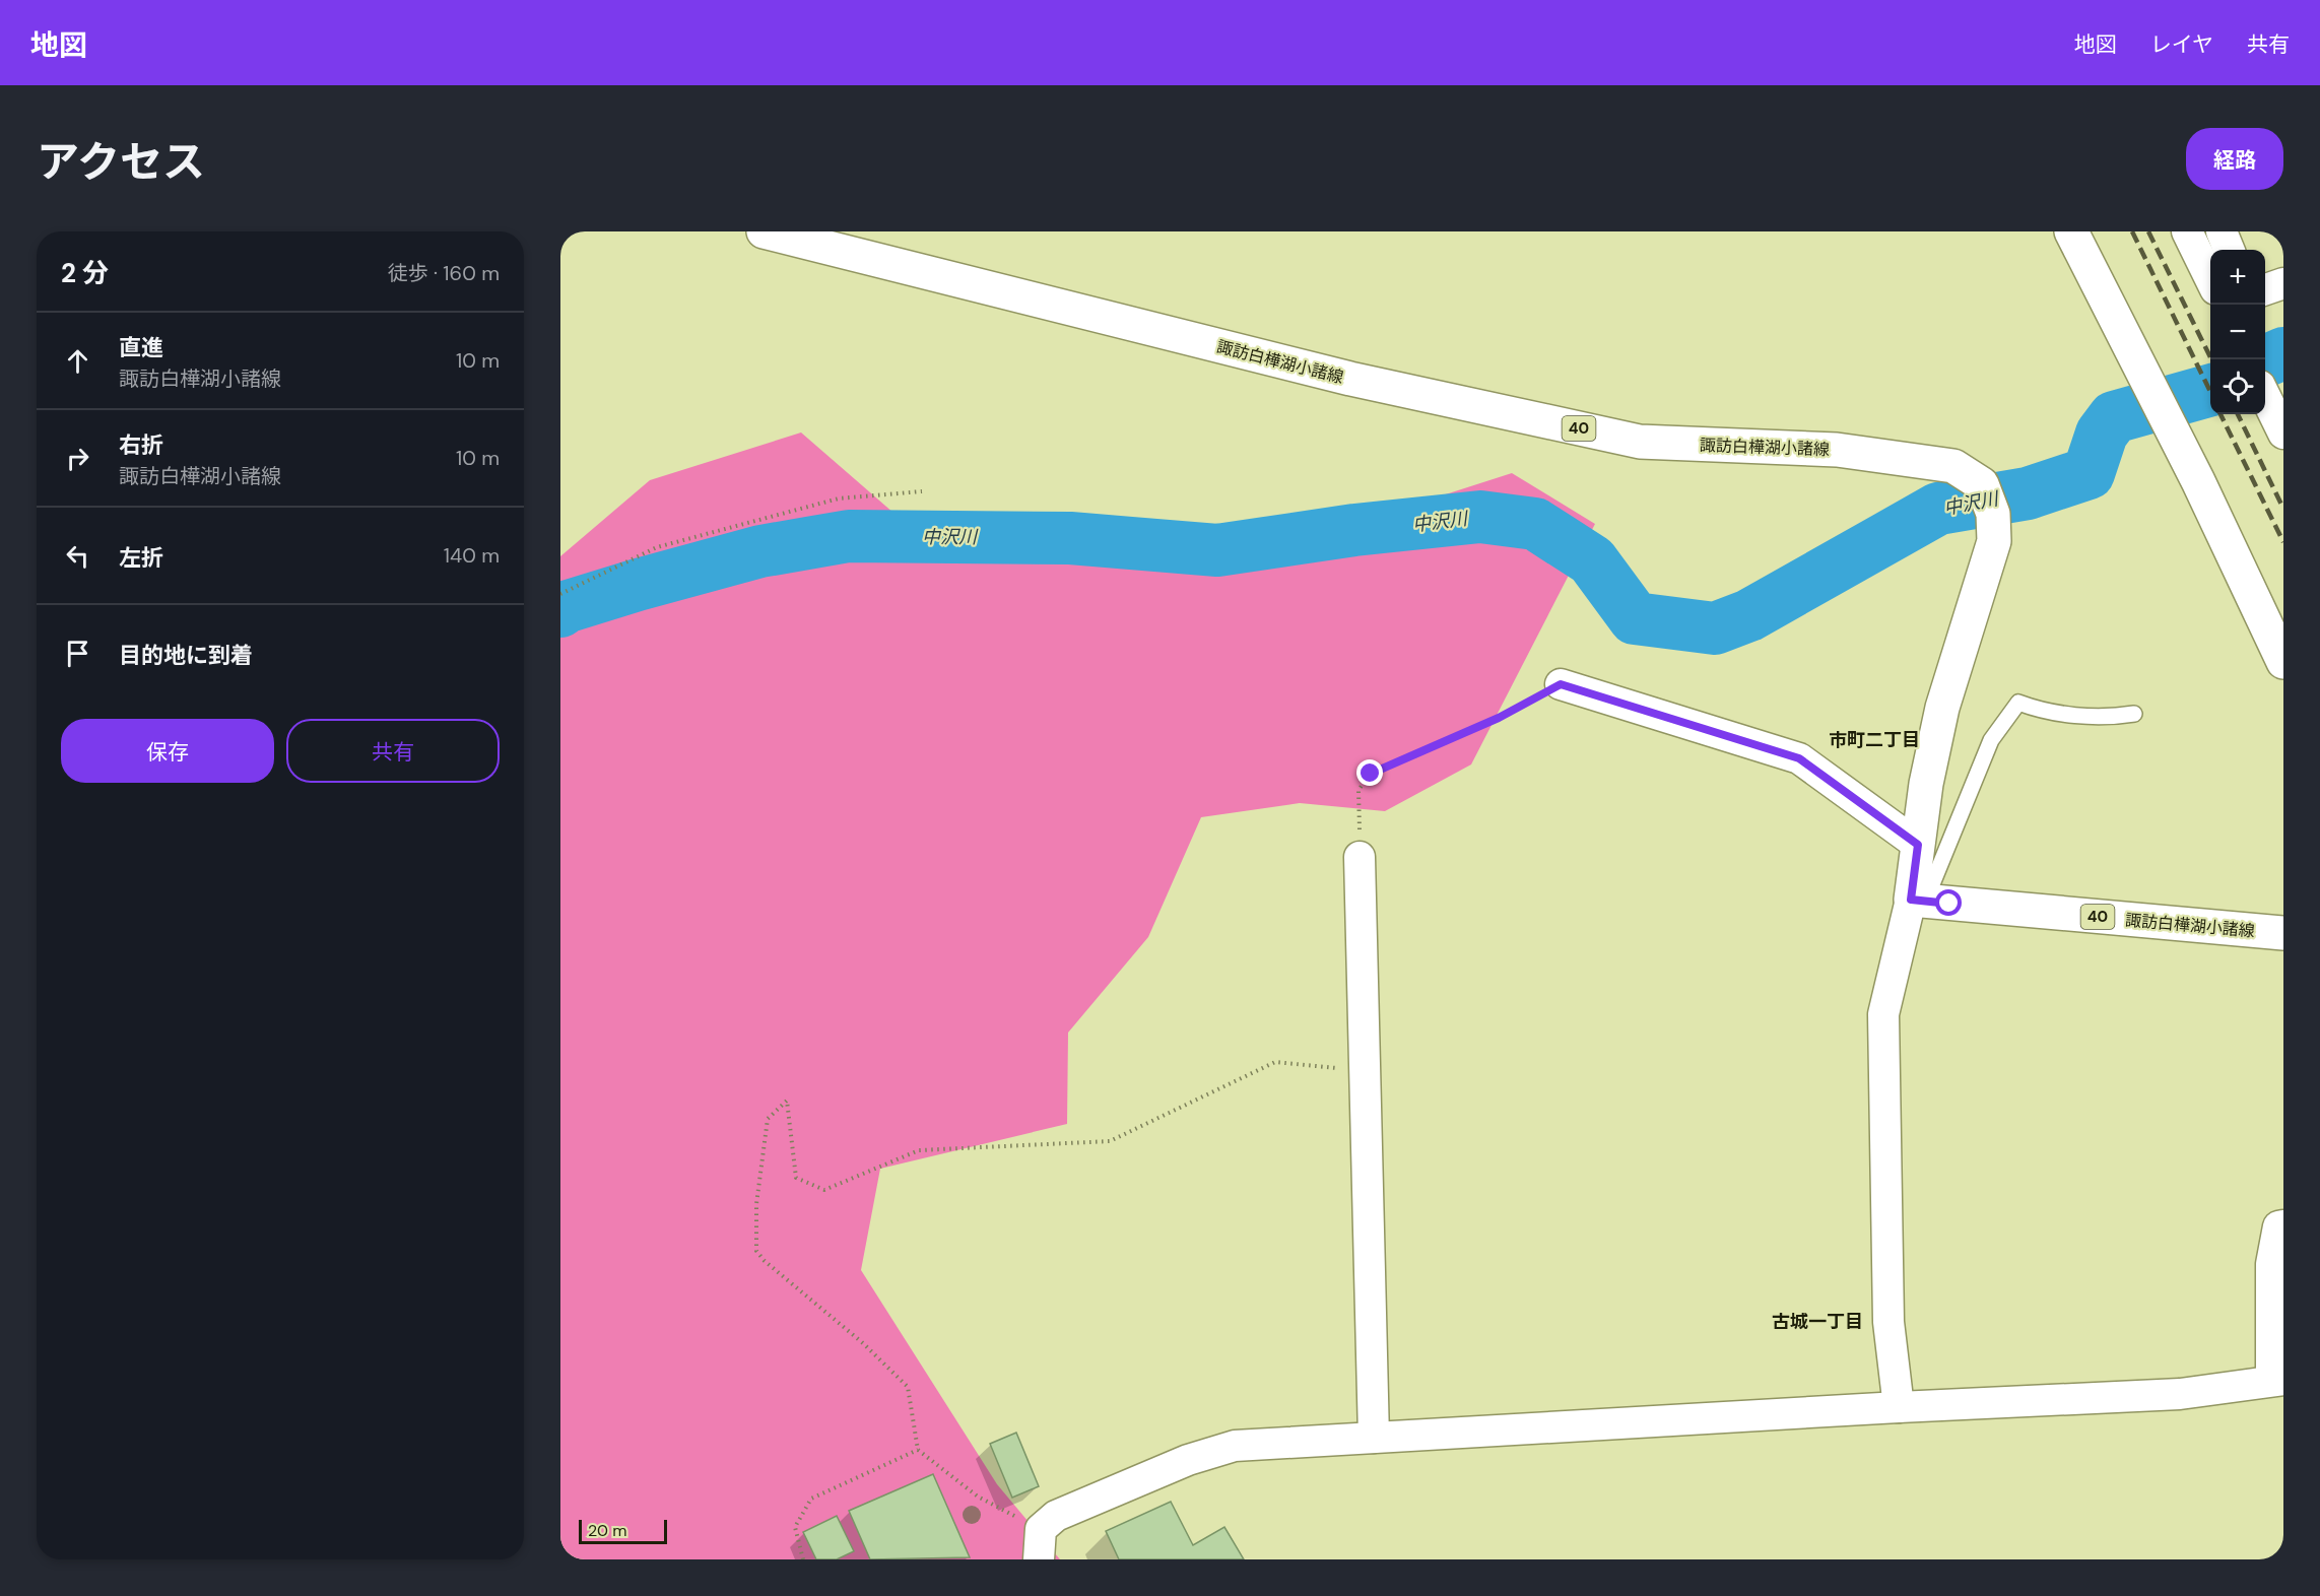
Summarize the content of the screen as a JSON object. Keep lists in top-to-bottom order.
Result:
{
  "streets": {
    "main road": ["諏訪白樺湖小諸線", "40"]
  },
  "districts": ["市町二丁目", "古城一丁目"],
  "water": ["中沢川"],
  "scale_bar": "20 m",
  "page": {
    "header": "地図",
    "nav": ["地図", "レイヤ", "共有"],
    "title": "アクセス",
    "buttons": [
      "経路",
      ["保存", "共有"]
    ],
    "heading": ["2 分", "徒歩 · 160 m"],
    "map_buttons": ["+", "−"],
    "list": [
      ["直進", "諏訪白樺湖小諸線", "10 m"],
      ["右折", "諏訪白樺湖小諸線", "10 m"],
      ["左折", "140 m"],
      "目的地に到着"
    ],
    "scale": "20 m"
  }
}
